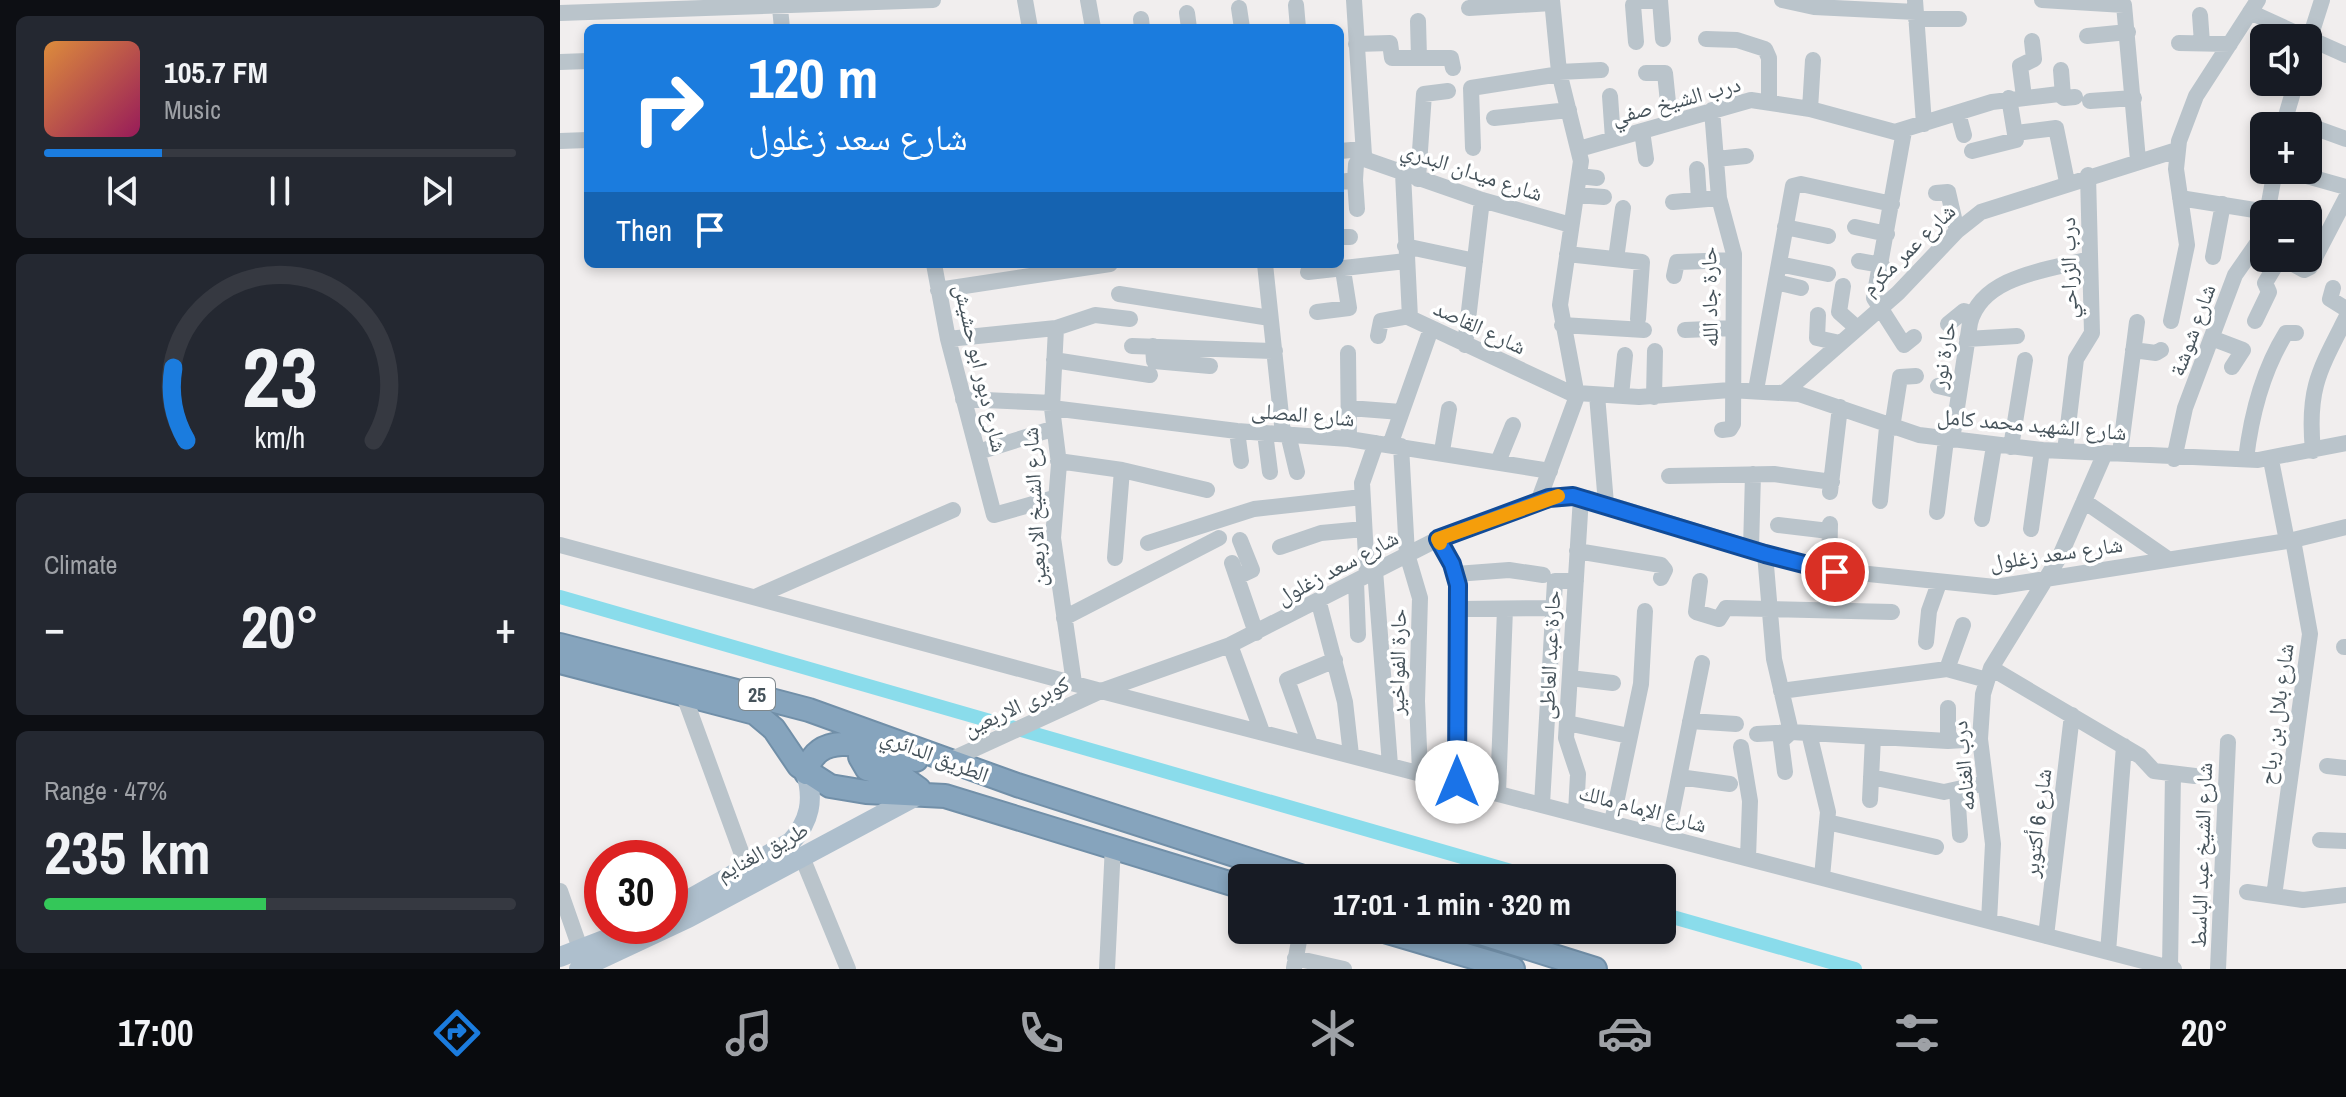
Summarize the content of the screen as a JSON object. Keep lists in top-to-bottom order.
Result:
{
  "streets": {
    "highway": ["25", "الطريق الدائري"],
    "main road": ["طريق الغنايم"],
    "street": [
      "درب الشيخ صفي",
      "شارع ميدان البدري",
      "شارع عمر مكرم",
      "درب الزراحي",
      "حارة جاد الله",
      "شارع القاصد",
      "شارع شوشة",
      "حارة نور",
      "شارع دبور ابو حشيش",
      "شارع المصلى",
      "شارع الشهيد محمد كامل",
      "شارع الشيخ الاربعين",
      "شارع سعد زغلول",
      "حارة عبد العاطى",
      "حارة الفواخير",
      "كوبرى الاربعين",
      "شارع بلال بن رباح",
      "درب الغنامه",
      "شارع الإمام مالك",
      "شارع 6 أكتوبر",
      "شارع الشيخ عبد الباسط"
    ]
  },
  "crossings": [
    ["درب الشيخ صفي", "حارة جاد الله"],
    ["شارع ميدان البدري", "شارع القاصد"],
    ["شارع عمر مكرم", "درب الزراحي"],
    ["شارع عمر مكرم", "شارع الشهيد محمد كامل"],
    ["درب الزراحي", "حارة نور"],
    ["درب الزراحي", "شارع الشهيد محمد كامل"],
    ["حارة جاد الله", "شارع الشهيد محمد كامل"],
    ["شارع القاصد", "شارع الشهيد محمد كامل"],
    ["شارع شوشة", "شارع الشهيد محمد كامل"],
    ["حارة نور", "شارع الشهيد محمد كامل"],
    ["شارع دبور ابو حشيش", "شارع المصلى"],
    ["شارع دبور ابو حشيش", "شارع الشيخ الاربعين"],
    ["شارع المصلى", "شارع الشيخ الاربعين"],
    ["شارع المصلى", "حارة الفواخير"],
    ["شارع الشهيد محمد كامل", "شارع بلال بن رباح"],
    ["شارع الشهيد محمد كامل", "درب الغنامه"],
    ["شارع الشيخ الاربعين", "شارع الإمام مالك"],
    ["شارع سعد زغلول", "حارة عبد العاطى"],
    ["شارع سعد زغلول", "حارة الفواخير"],
    ["شارع سعد زغلول", "كوبرى الاربعين"],
    ["شارع سعد زغلول", "شارع بلال بن رباح"],
    ["شارع سعد زغلول", "درب الغنامه"],
    ["شارع سعد زغلول", "شارع الإمام مالك"],
    ["حارة عبد العاطى", "شارع الإمام مالك"],
    ["حارة الفواخير", "شارع الإمام مالك"],
    ["كوبرى الاربعين", "الطريق الدائري"],
    ["كوبرى الاربعين", "شارع الإمام مالك"],
    ["الطريق الدائري", "طريق الغنايم"],
    ["درب الغنامه", "شارع الإمام مالك"],
    ["شارع الإمام مالك", "شارع 6 أكتوبر"]
  ],
  "page": {
    "map_buttons": ["+", "−"],
    "turn": ["120 m", "شارع سعد زغلول"],
    "song": ["105.7 FM", "Music"],
    "then": "Then",
    "tile": [
      "Climate",
      ["Range · 47%", "235 km"]
    ],
    "heat": ["−", "20°", "+"],
    "limit": "30",
    "trip": "17:01 · 1 min · 320 m",
    "tabs": ["17:00", "20°"],
    "gauge": ["23", "km/h"]
  }
}
